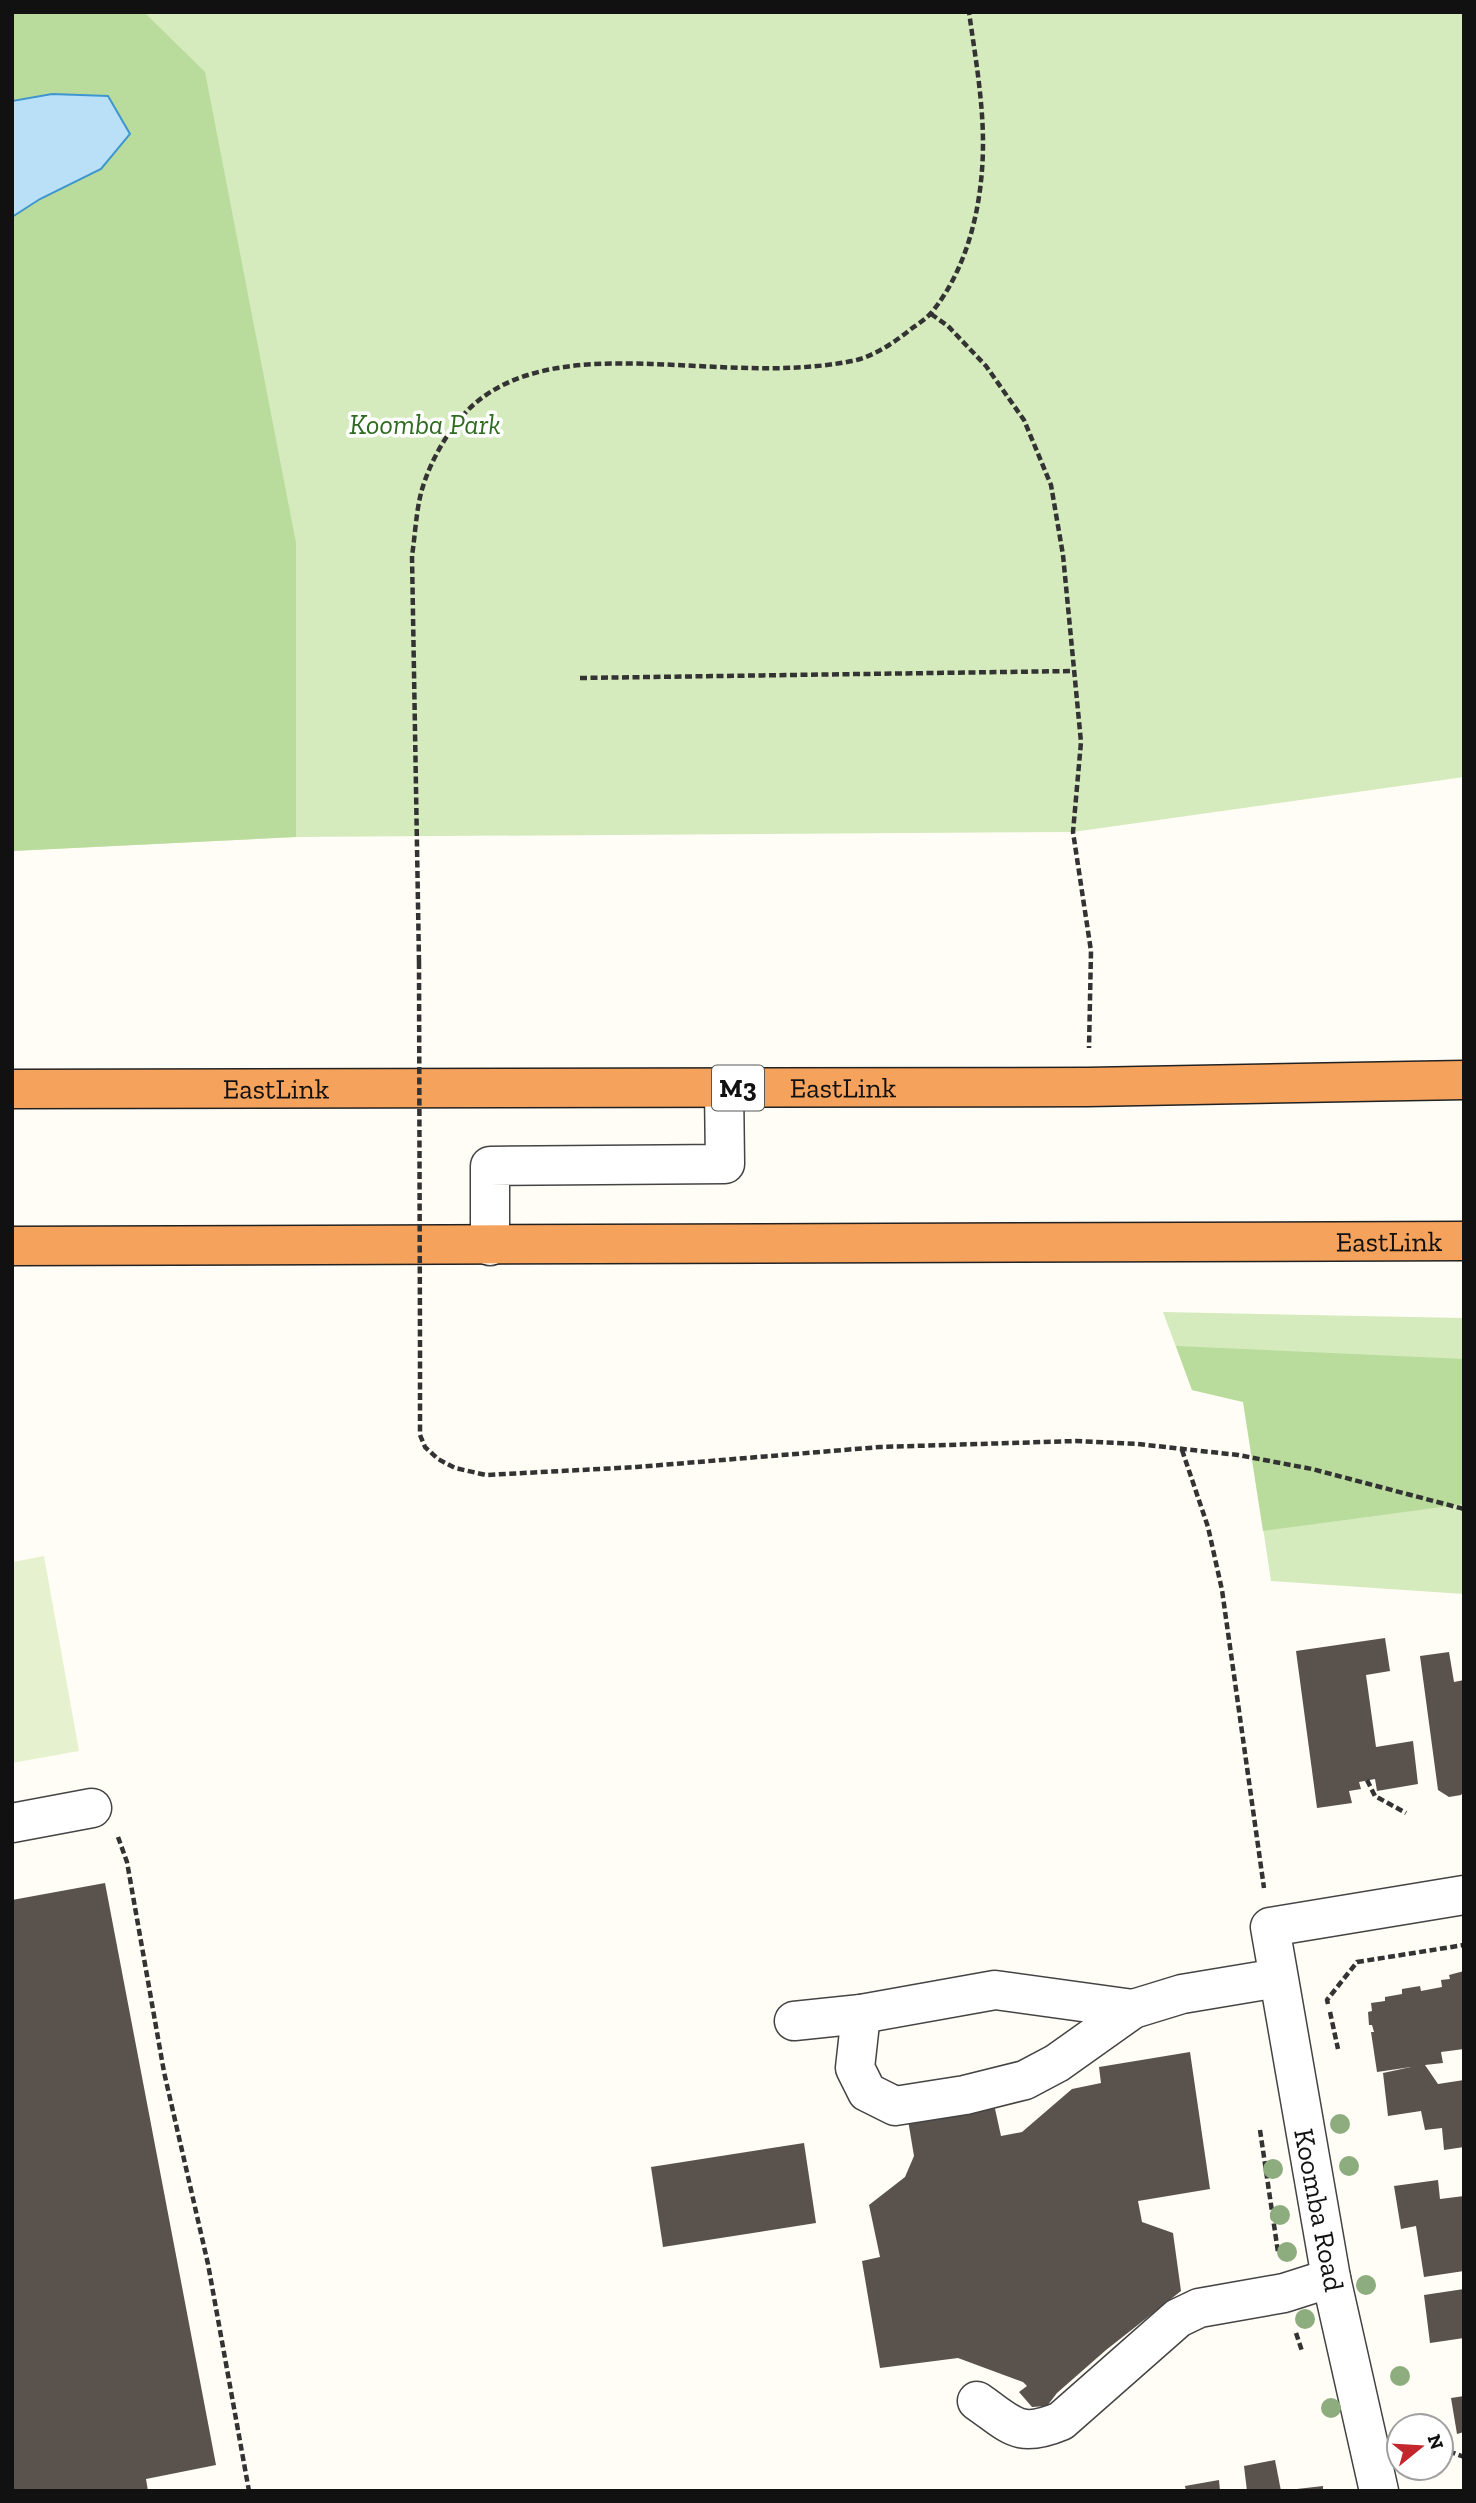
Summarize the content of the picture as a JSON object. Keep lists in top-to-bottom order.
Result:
{
  "streets": {
    "highway": ["M3", "EastLink"],
    "street": ["Koomba Road"]
  },
  "parks": ["Koomba Park"],
  "north": "right"
}
